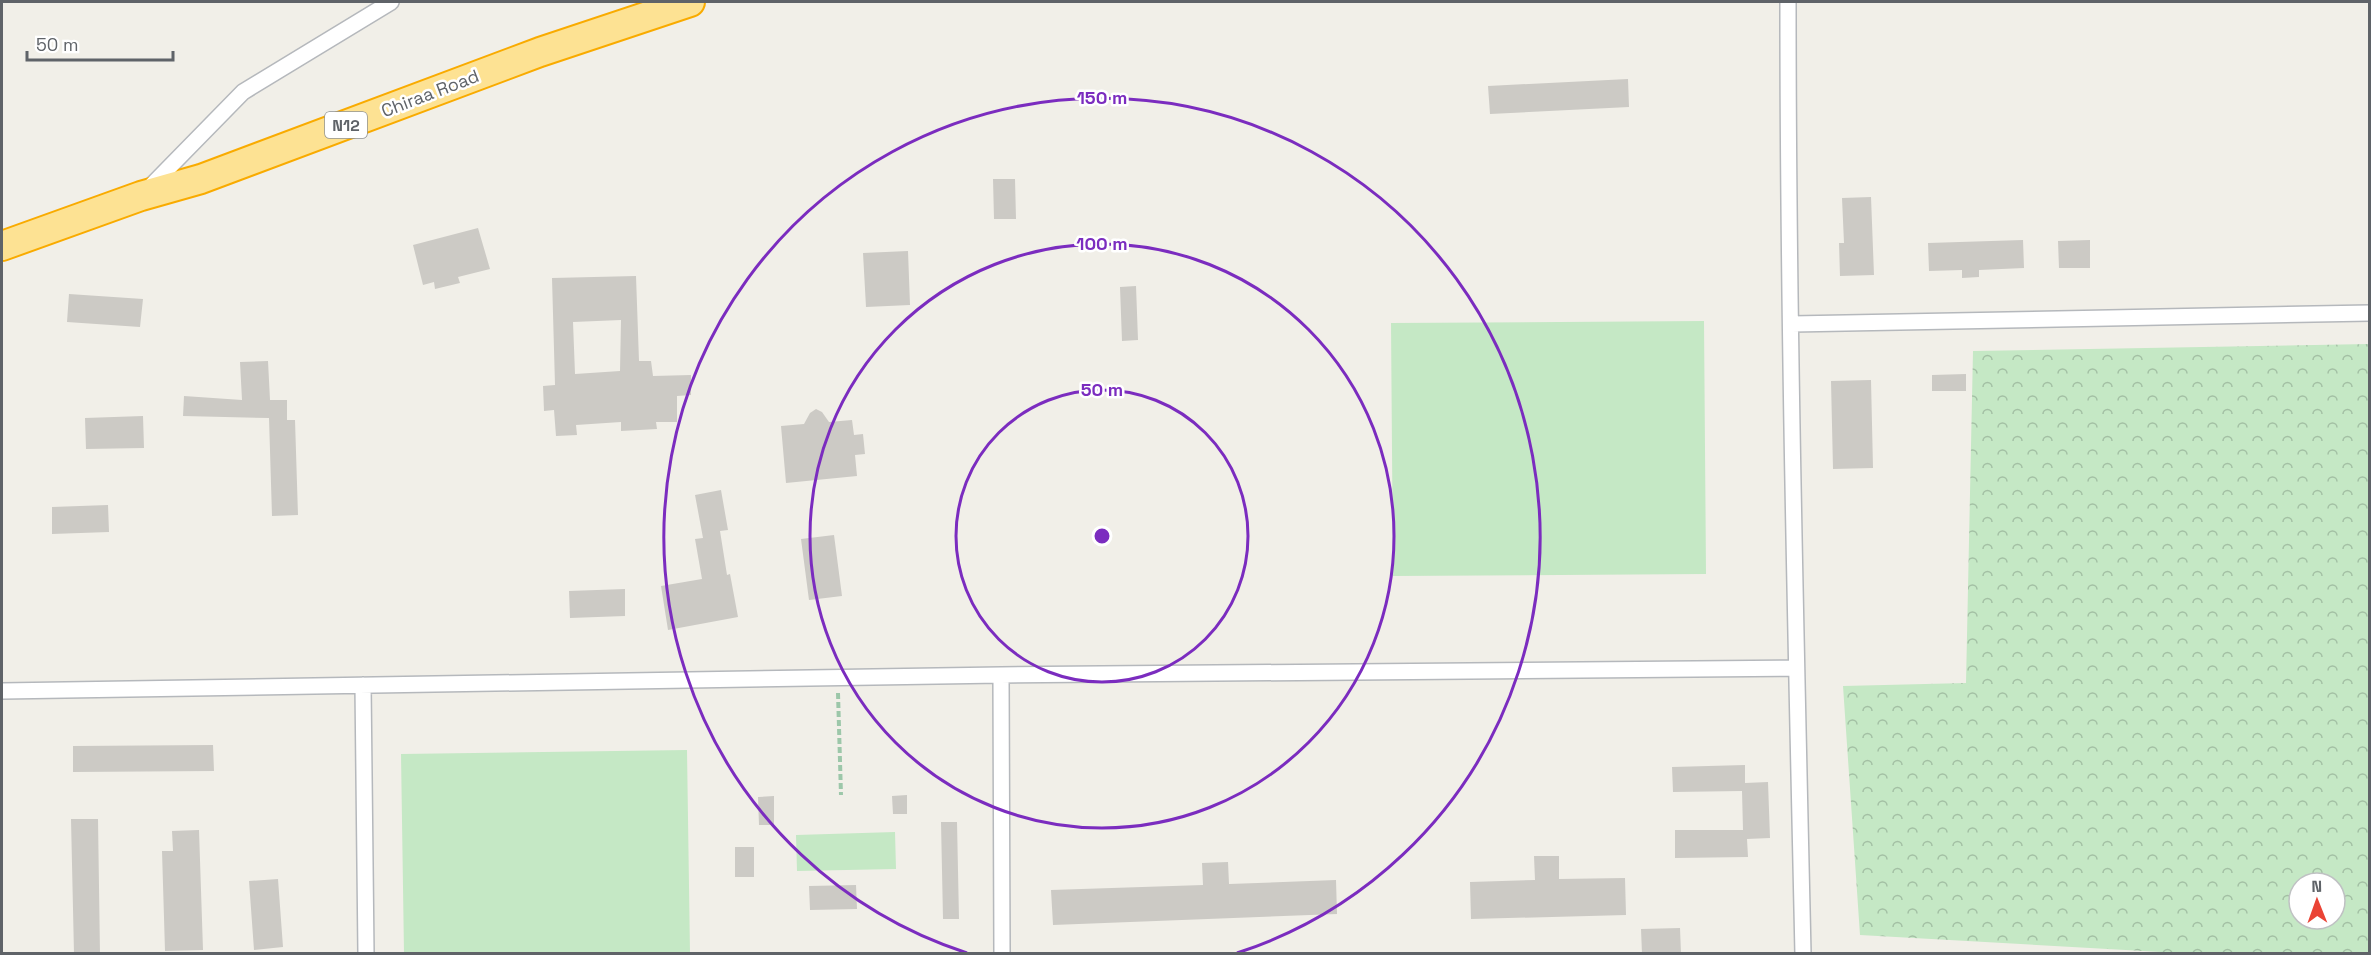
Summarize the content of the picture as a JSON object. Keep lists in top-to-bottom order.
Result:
{
  "streets": {
    "highway": ["Chiraa Road", "N12"]
  },
  "scale_bar": "50 m",
  "north": "top",
  "rings": ["150 m", "100 m", "50 m"]
}
